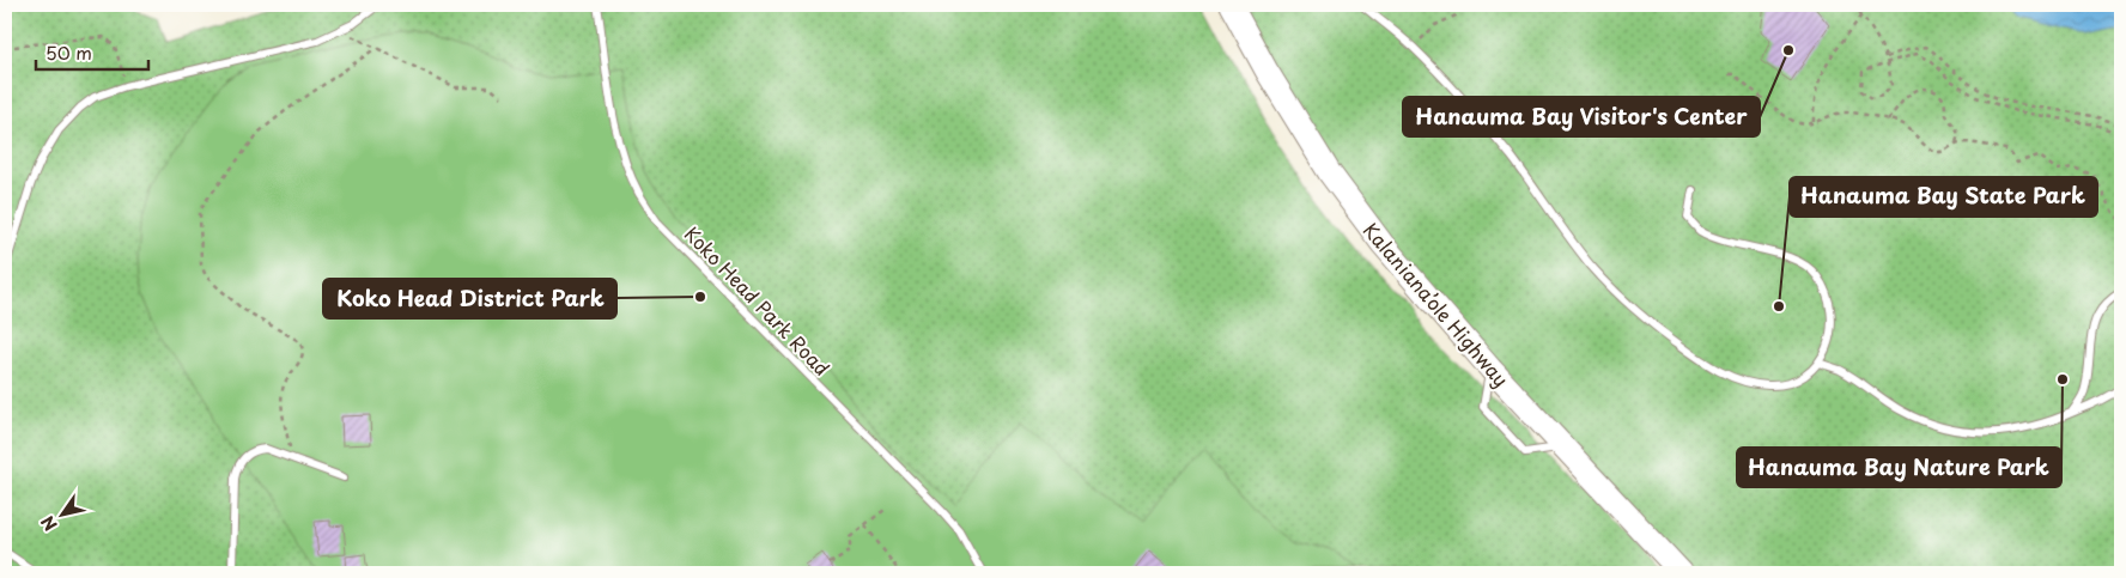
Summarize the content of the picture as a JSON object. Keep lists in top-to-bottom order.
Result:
{
  "streets": {
    "main road": ["Kalaniana’ole Highway"],
    "lane": ["Koko Head Park Road"]
  },
  "places": [
    "Hanauma Bay Visitor's Center",
    "Koko Head District Park",
    "Hanauma Bay State Park",
    "Hanauma Bay Nature Park"
  ],
  "scale_bar": "50 m",
  "north": "bottom left"
}
